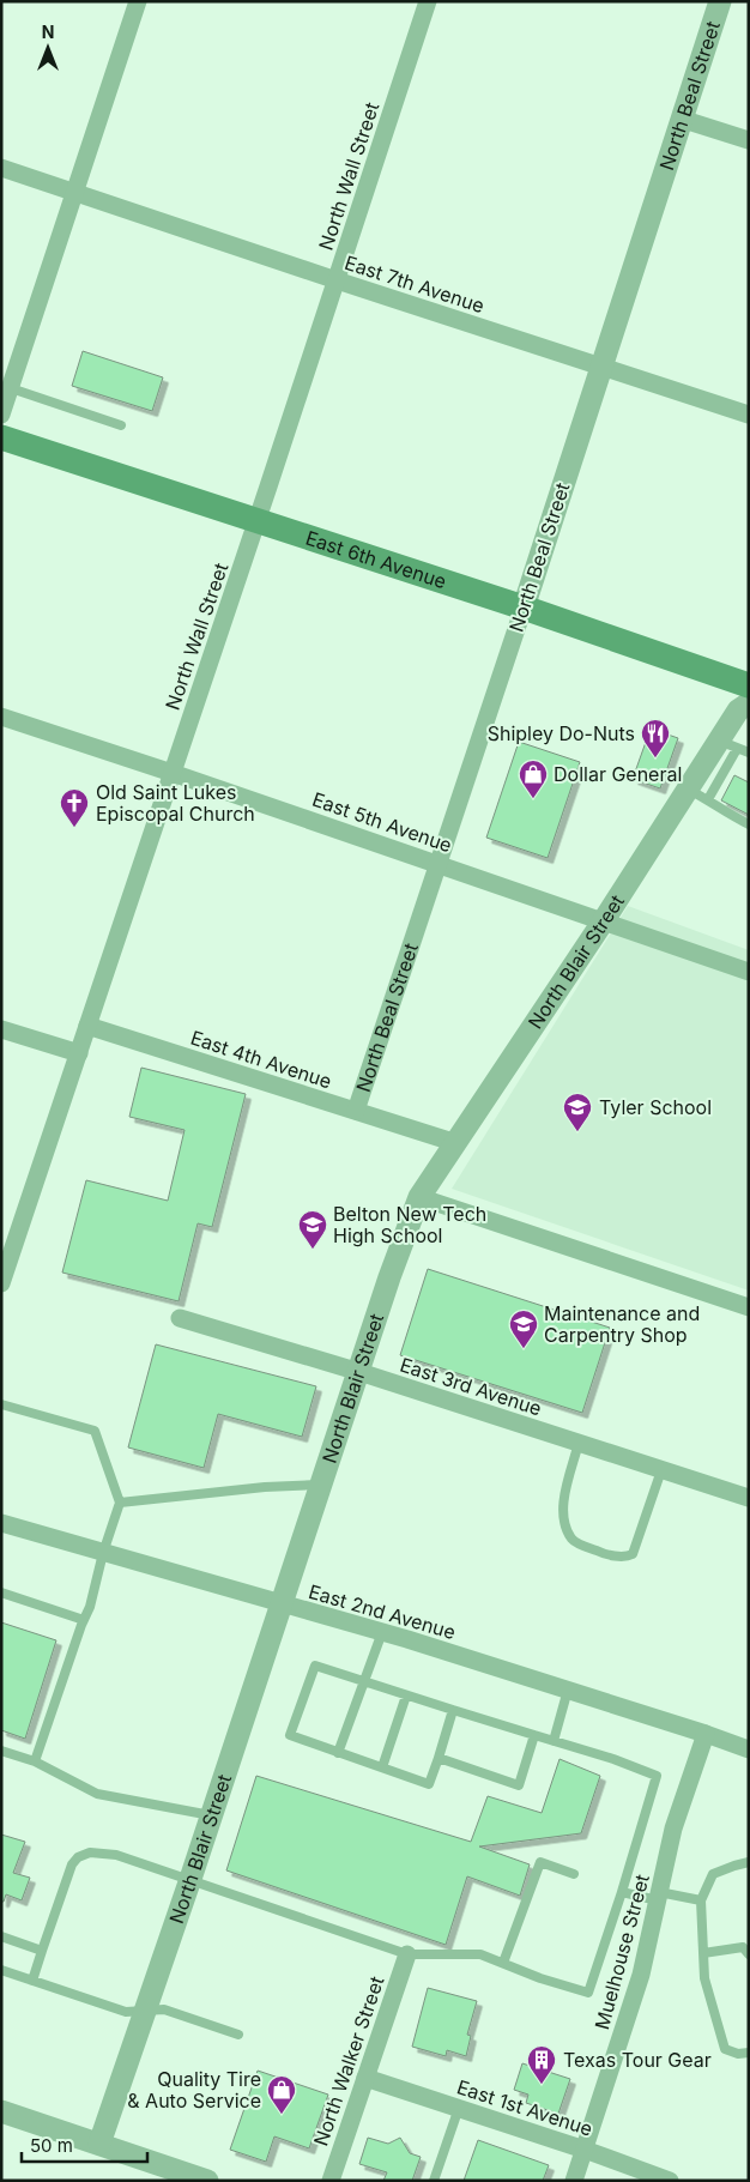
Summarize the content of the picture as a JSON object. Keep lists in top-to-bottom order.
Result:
{
  "streets": {
    "main road": ["East 6th Avenue"],
    "street": [
      "North Beal Street",
      "North Wall Street",
      "East 7th Avenue",
      "East 5th Avenue",
      "North Blair Street",
      "East 4th Avenue",
      "East 3rd Avenue",
      "East 2nd Avenue",
      "Muelhouse Street",
      "North Walker Street",
      "East 1st Avenue"
    ]
  },
  "crossings": [
    ["North Beal Street", "East 7th Avenue"],
    ["North Beal Street", "East 6th Avenue"],
    ["North Beal Street", "East 5th Avenue"],
    ["North Beal Street", "East 4th Avenue"],
    ["North Wall Street", "East 7th Avenue"],
    ["North Wall Street", "East 6th Avenue"],
    ["North Wall Street", "East 5th Avenue"],
    ["North Wall Street", "East 4th Avenue"],
    ["East 5th Avenue", "North Blair Street"],
    ["North Blair Street", "East 4th Avenue"],
    ["North Blair Street", "East 3rd Avenue"],
    ["North Blair Street", "East 2nd Avenue"],
    ["East 2nd Avenue", "Muelhouse Street"],
    ["Muelhouse Street", "East 1st Avenue"],
    ["North Walker Street", "East 1st Avenue"]
  ],
  "places": {
    "restaurant": ["Shipley Do-Nuts"],
    "shop": ["Dollar General", "Quality Tire & Auto Service"],
    "church": ["Old Saint Lukes Episcopal Church"],
    "school or university": ["Tyler School", "Belton New Tech High School", "Maintenance and Carpentry Shop"],
    "building": ["Texas Tour Gear"]
  },
  "scale_bar": "50 m",
  "north": "top"
}
